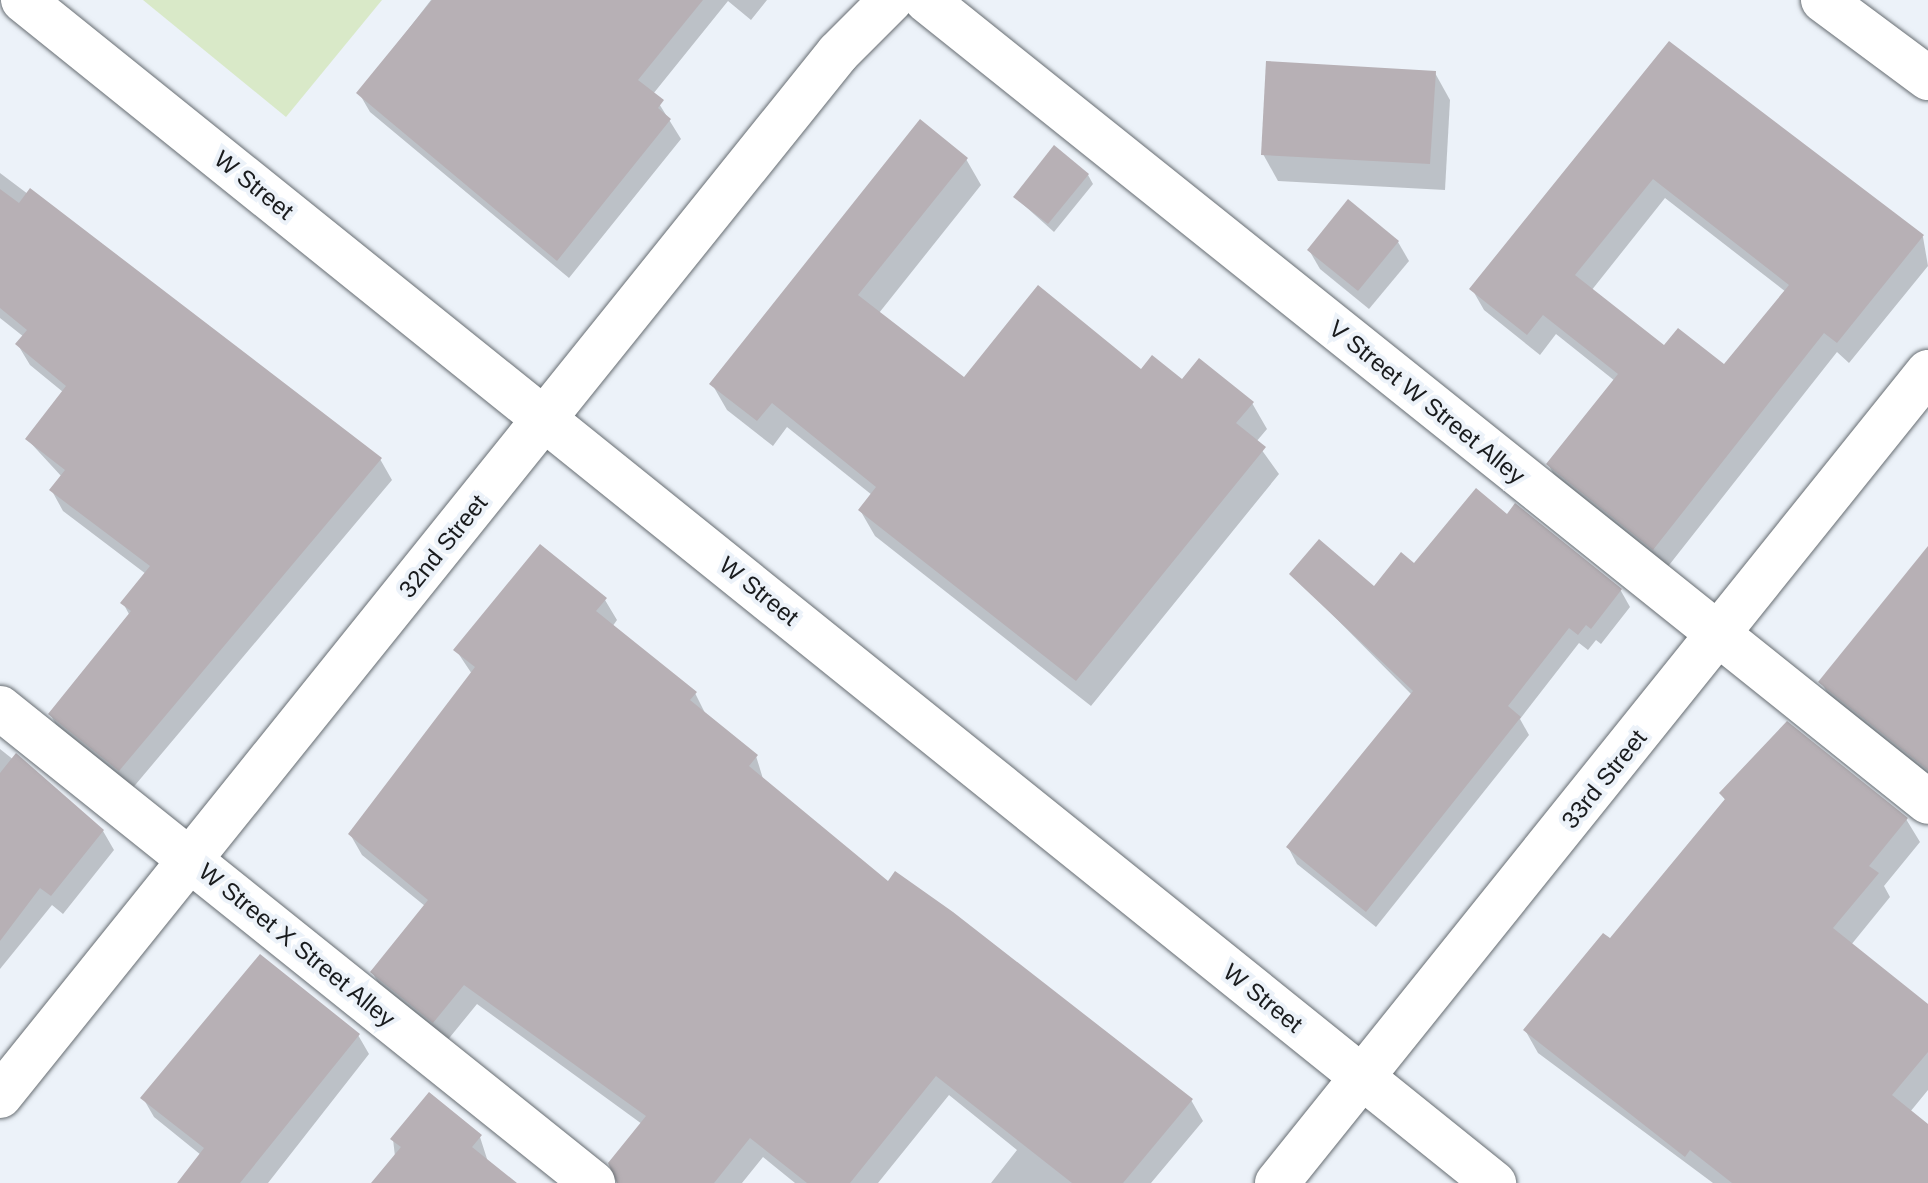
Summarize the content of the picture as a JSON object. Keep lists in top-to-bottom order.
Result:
{
  "streets": {
    "street": [
      "W Street",
      "V Street W Street Alley",
      "32nd Street",
      "33rd Street",
      "W Street X Street Alley"
    ]
  },
  "crossings": [
    ["W Street", "32nd Street"],
    ["W Street", "33rd Street"],
    ["V Street W Street Alley", "33rd Street"],
    ["32nd Street", "W Street X Street Alley"]
  ]
}
